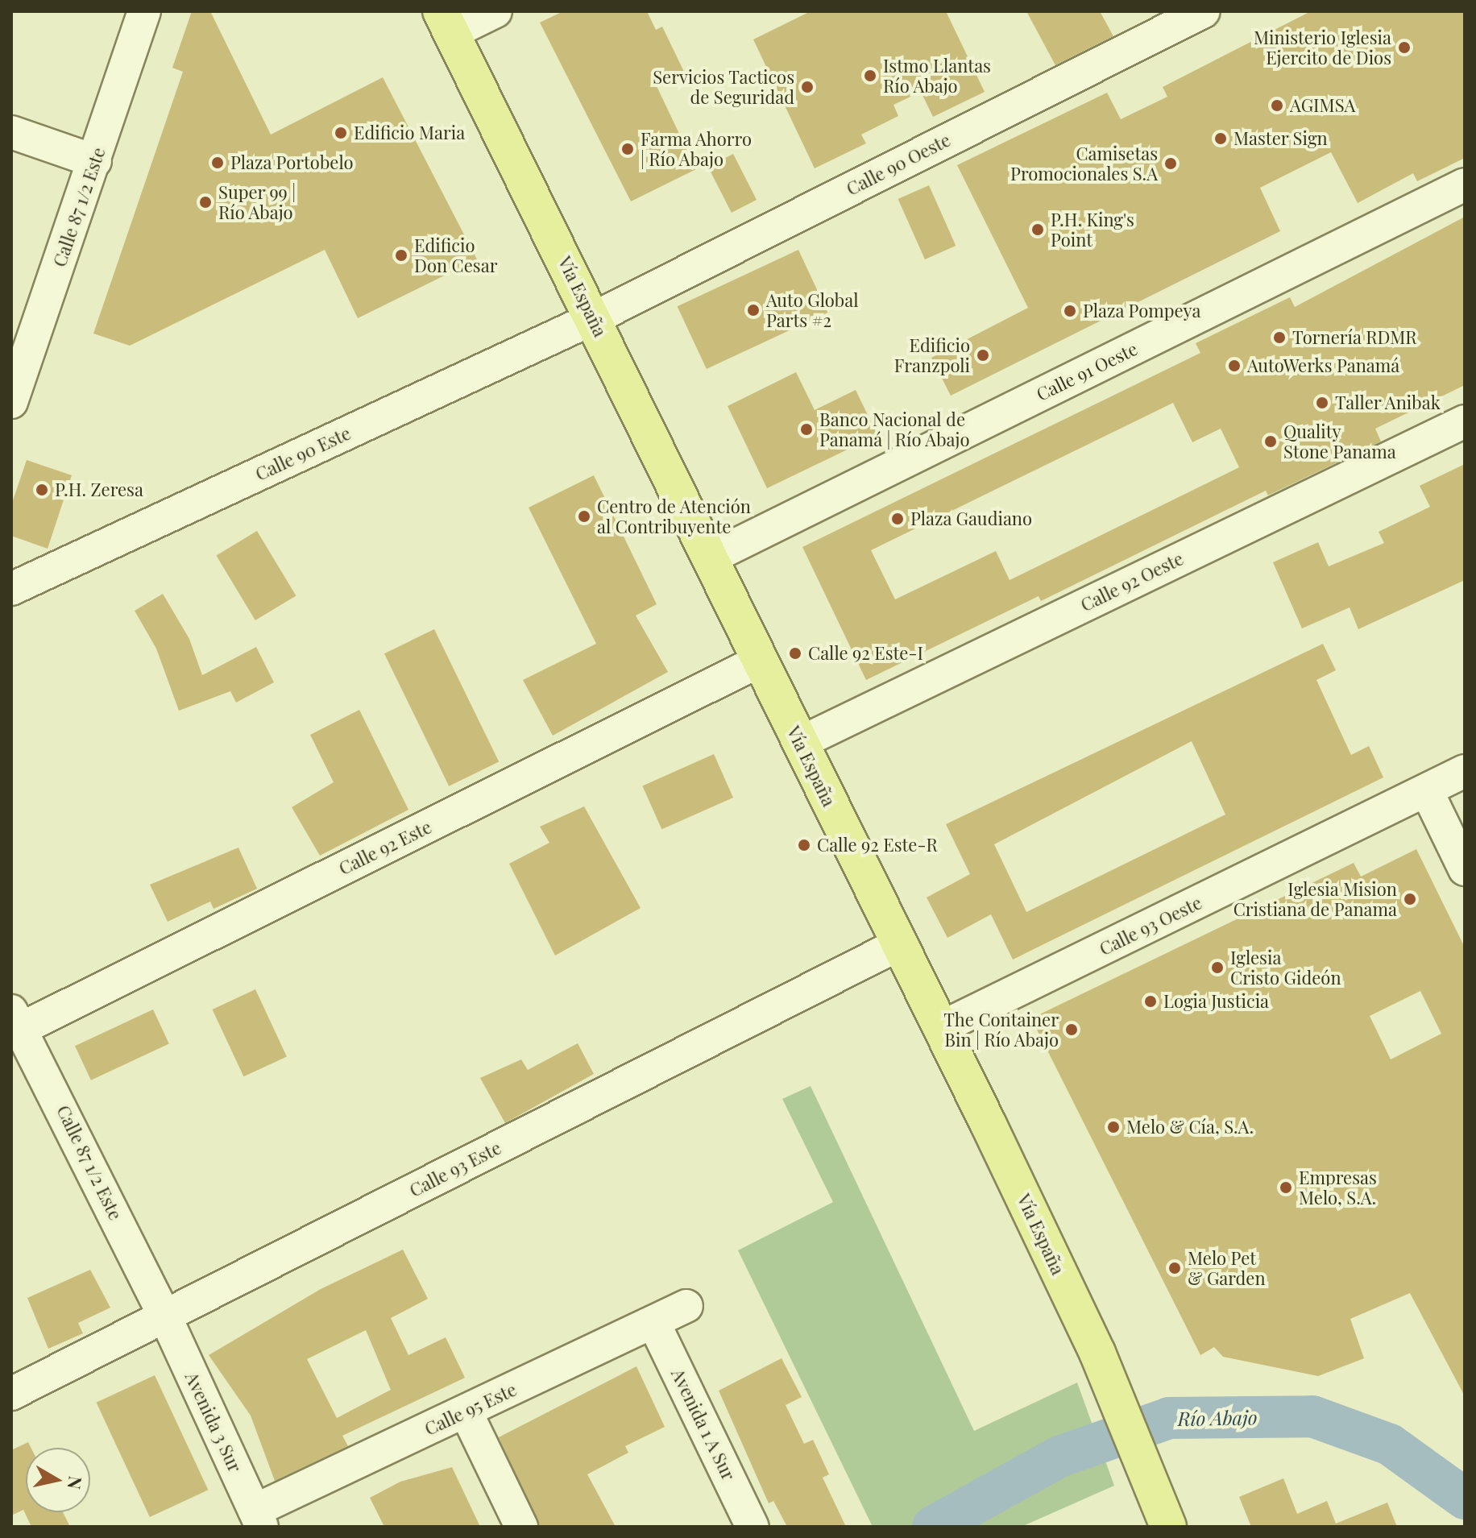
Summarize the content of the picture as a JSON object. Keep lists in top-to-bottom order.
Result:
{
  "streets": {
    "main road": ["Vía España"],
    "street": [
      "Calle 90 Oeste",
      "Calle 87 1/2 Este",
      "Calle 91 Oeste",
      "Calle 90 Este",
      "Calle 92 Oeste",
      "Calle 92 Este",
      "Calle 93 Oeste",
      "Calle 93 Este",
      "Calle 95 Este",
      "Avenida 3 Sur",
      "Avenida 1 A Sur"
    ]
  },
  "crossings": [
    ["Calle 90 Oeste", "Vía España"],
    ["Calle 90 Oeste", "Calle 90 Este"],
    ["Calle 87 1/2 Este", "Calle 92 Este"],
    ["Calle 87 1/2 Este", "Calle 93 Este"],
    ["Calle 87 1/2 Este", "Avenida 3 Sur"],
    ["Vía España", "Calle 91 Oeste"],
    ["Vía España", "Calle 90 Este"],
    ["Vía España", "Calle 92 Oeste"],
    ["Vía España", "Calle 92 Este"],
    ["Vía España", "Calle 93 Oeste"],
    ["Vía España", "Calle 93 Este"],
    ["Calle 93 Este", "Avenida 3 Sur"],
    ["Calle 95 Este", "Avenida 3 Sur"],
    ["Calle 95 Este", "Avenida 1 A Sur"]
  ],
  "water": ["Río Abajo"],
  "places": [
    "Ministerio Iglesia Ejercito de Dios",
    "Istmo Llantas Río Abajo",
    "Servicios Tacticos de Seguridad",
    "AGIMSA",
    "Edificio Maria",
    "Master Sign",
    "Farma Ahorro | Río Abajo",
    "Plaza Portobelo",
    "Camisetas Promocionales S.A",
    "Super 99 | Río Abajo",
    "P.H. King's Point",
    "Edificio Don Cesar",
    "Auto Global Parts #2",
    "Plaza Pompeya",
    "Tornería RDMR",
    "Edificio Franzpoli",
    "AutoWerks Panamá",
    "Taller Anibak",
    "Banco Nacional de Panamá | Río Abajo",
    "Quality Stone Panama",
    "P.H. Zeresa",
    "Centro de Atención al Contribuyente",
    "Plaza Gaudiano",
    "Calle 92 Este-I",
    "Calle 92 Este-R",
    "Iglesia Mision Cristiana de Panama",
    "Iglesia Cristo Gideón",
    "Logia Justicia",
    "The Container Bin | Río Abajo",
    "Melo & Cía, S.A.",
    "Empresas Melo, S.A.",
    "Melo Pet & Garden"
  ],
  "north": "right"
}
